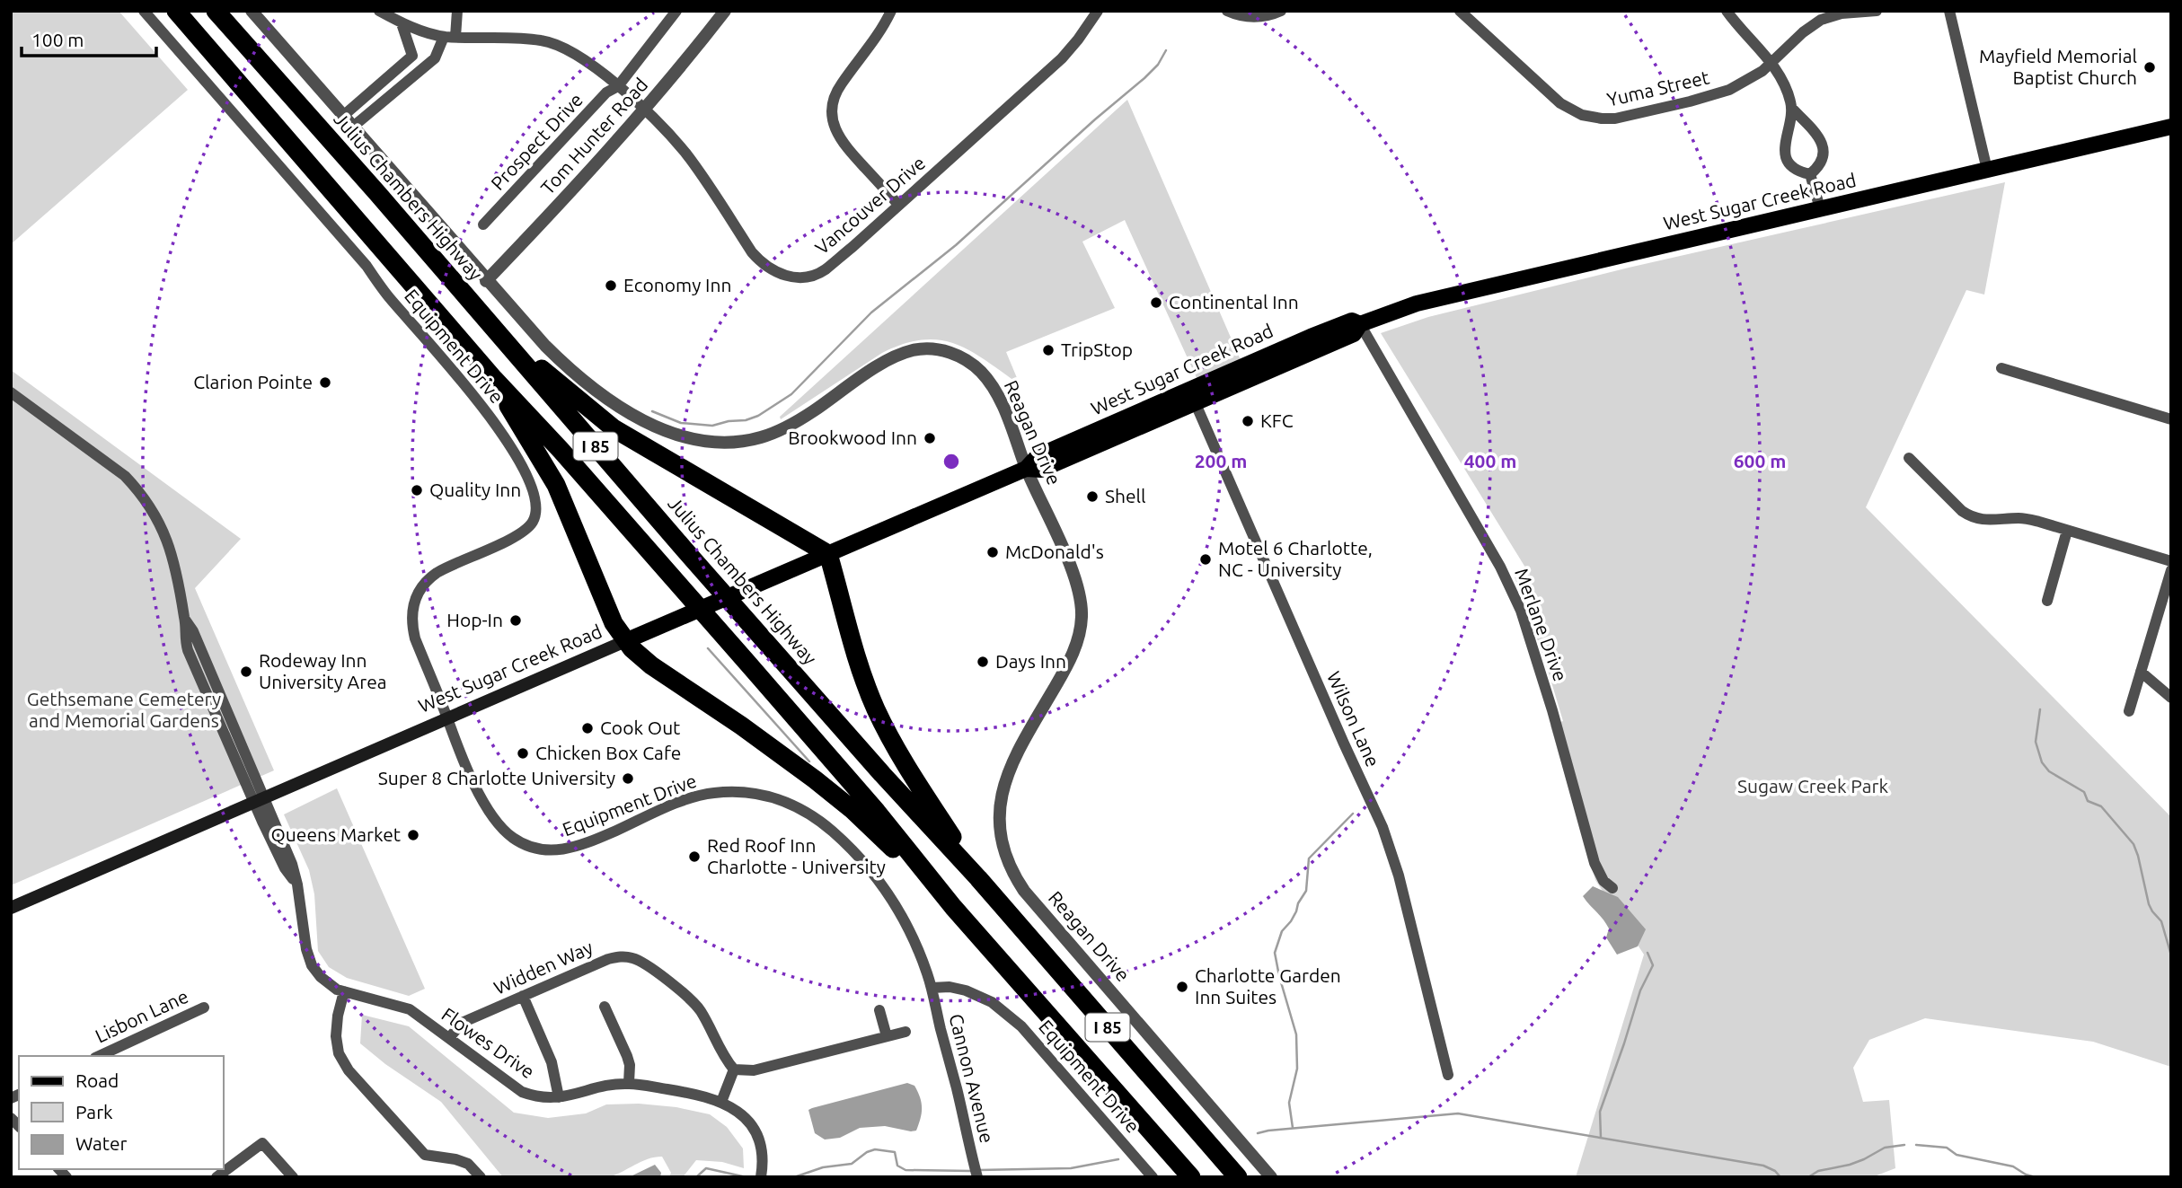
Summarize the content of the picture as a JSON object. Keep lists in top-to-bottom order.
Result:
{
  "streets": {
    "highway": ["Julius Chambers Highway", "I 85"],
    "main road": ["West Sugar Creek Road"],
    "street": [
      "Yuma Street",
      "Tom Hunter Road",
      "Prospect Drive",
      "Vancouver Drive",
      "Equipment Drive",
      "Reagan Drive",
      "Merlane Drive",
      "Wilson Lane",
      "Widden Way",
      "Lisbon Lane",
      "Flowes Drive",
      "Cannon Avenue"
    ]
  },
  "crossings": [
    ["Tom Hunter Road", "Vancouver Drive"],
    ["Tom Hunter Road", "Reagan Drive"],
    ["West Sugar Creek Road", "Equipment Drive"],
    ["West Sugar Creek Road", "Reagan Drive"],
    ["West Sugar Creek Road", "Merlane Drive"],
    ["West Sugar Creek Road", "Wilson Lane"],
    ["West Sugar Creek Road", "Flowes Drive"],
    ["Equipment Drive", "Cannon Avenue"],
    ["Widden Way", "Flowes Drive"]
  ],
  "parks": ["Gethsemane Cemetery and Memorial Gardens", "Sugaw Creek Park"],
  "places": [
    "Mayfield Memorial Baptist Church",
    "Economy Inn",
    "Continental Inn",
    "TripStop",
    "Clarion Pointe",
    "KFC",
    "Brookwood Inn",
    "Quality Inn",
    "Shell",
    "McDonald's",
    "Motel 6 Charlotte, NC - University",
    "Hop-In",
    "Days Inn",
    "Rodeway Inn University Area",
    "Cook Out",
    "Chicken Box Cafe",
    "Super 8 Charlotte University",
    "Queens Market",
    "Red Roof Inn Charlotte - University",
    "Charlotte Garden Inn Suites"
  ],
  "legend": ["Road", "Park", "Water"],
  "scale_bar": "100 m",
  "rings": ["200 m", "400 m", "600 m"]
}
